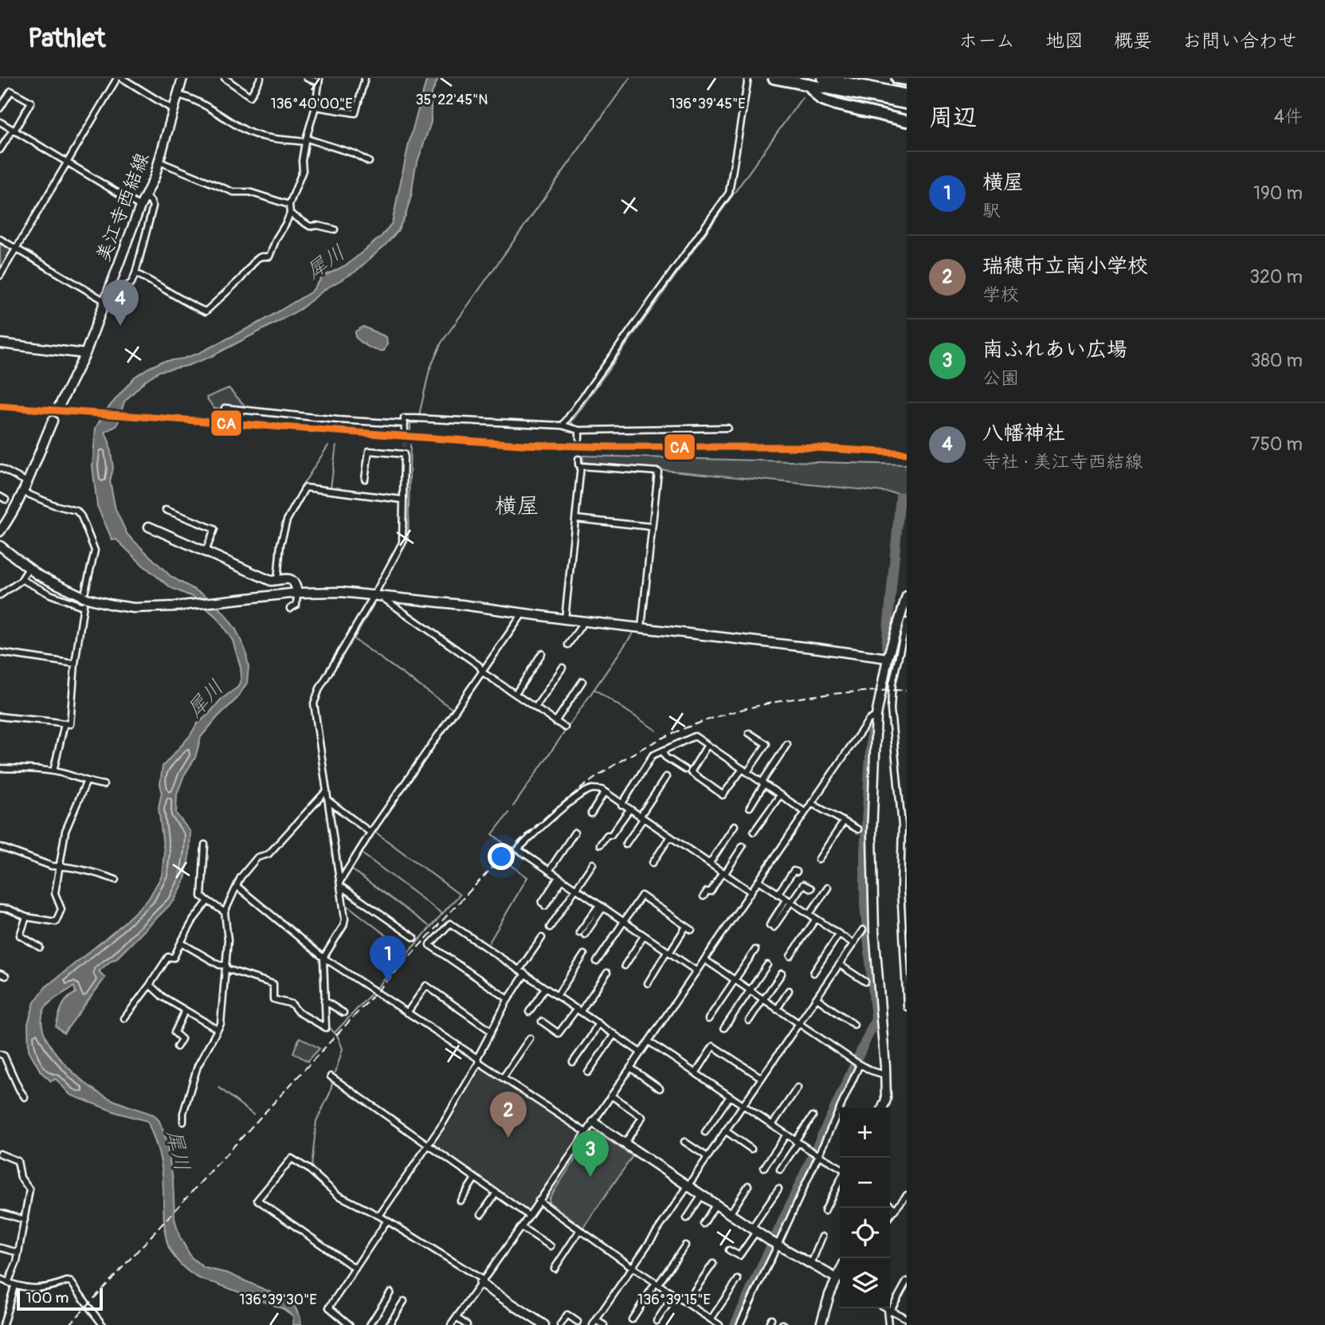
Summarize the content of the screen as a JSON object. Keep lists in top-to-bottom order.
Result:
{
  "streets": {
    "street": ["美江寺西結線"]
  },
  "districts": ["横屋"],
  "water": ["犀川"],
  "lines": ["transit line CA"],
  "scale_bar": "100 m",
  "page": {
    "header": "Pathlet",
    "nav": [
      "ホーム",
      "地図",
      "概要",
      "お問い合わせ"
    ],
    "heading": ["周辺", "4件"],
    "list": [
      {
        "mark": "1",
        "name": "横屋",
        "note": "駅",
        "value": "190 m"
      },
      {
        "mark": "2",
        "name": "瑞穂市立南小学校",
        "note": "学校",
        "value": "320 m"
      },
      {
        "mark": "3",
        "name": "南ふれあい広場",
        "note": "公園",
        "value": "380 m"
      },
      {
        "mark": "4",
        "name": "八幡神社",
        "note": "寺社 · 美江寺西結線",
        "value": "750 m"
      }
    ],
    "pins": [
      "4",
      "1",
      "2",
      "3"
    ],
    "map_buttons": ["+", "−"],
    "scale": "100 m"
  },
  "coordinates": [
    "35°22'45\"N",
    "136°40'00\"E",
    "136°39'45\"E",
    "136°39'30\"E",
    "136°39'15\"E"
  ]
}
